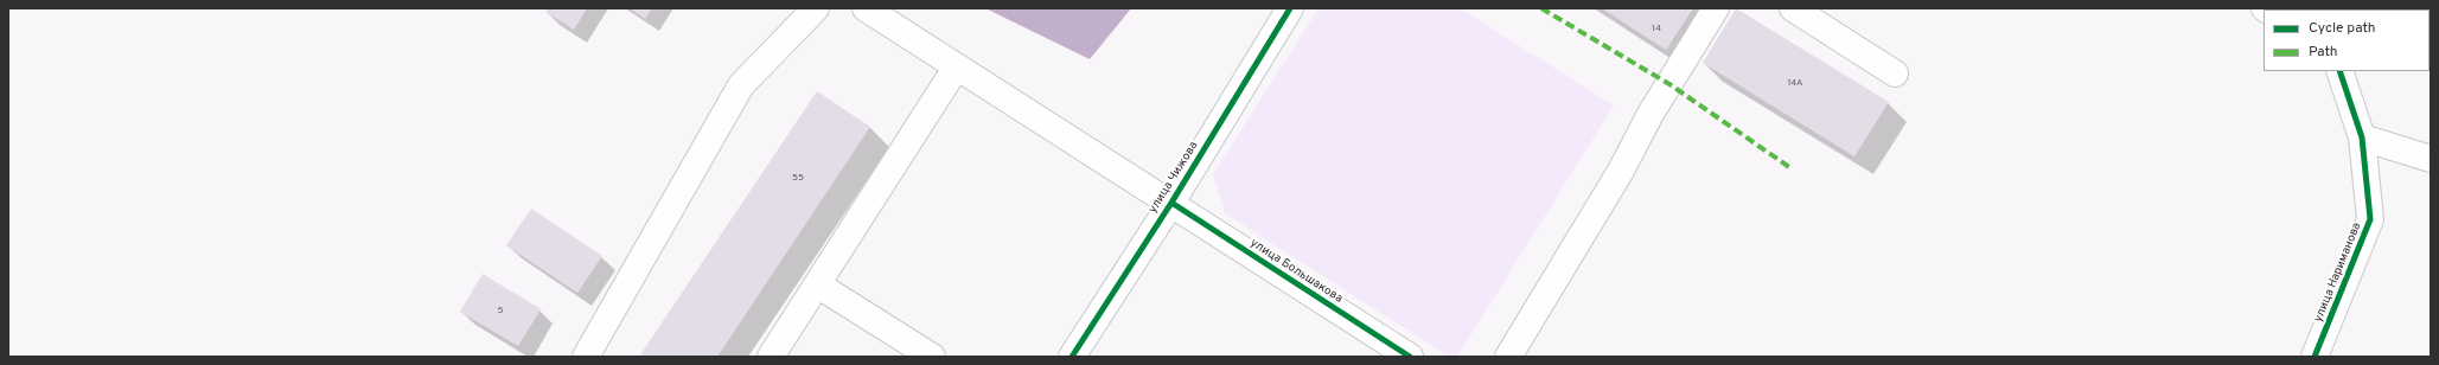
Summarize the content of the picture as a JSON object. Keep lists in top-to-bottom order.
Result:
{
  "streets": {
    "street": ["улица Чижова", "улица Большакова", "улица Нариманова"]
  },
  "crossings": [
    ["улица Чижова", "улица Большакова"]
  ],
  "house_numbers": [
    "14",
    "14А",
    "55",
    "5"
  ],
  "legend": ["Cycle path", "Path"]
}
